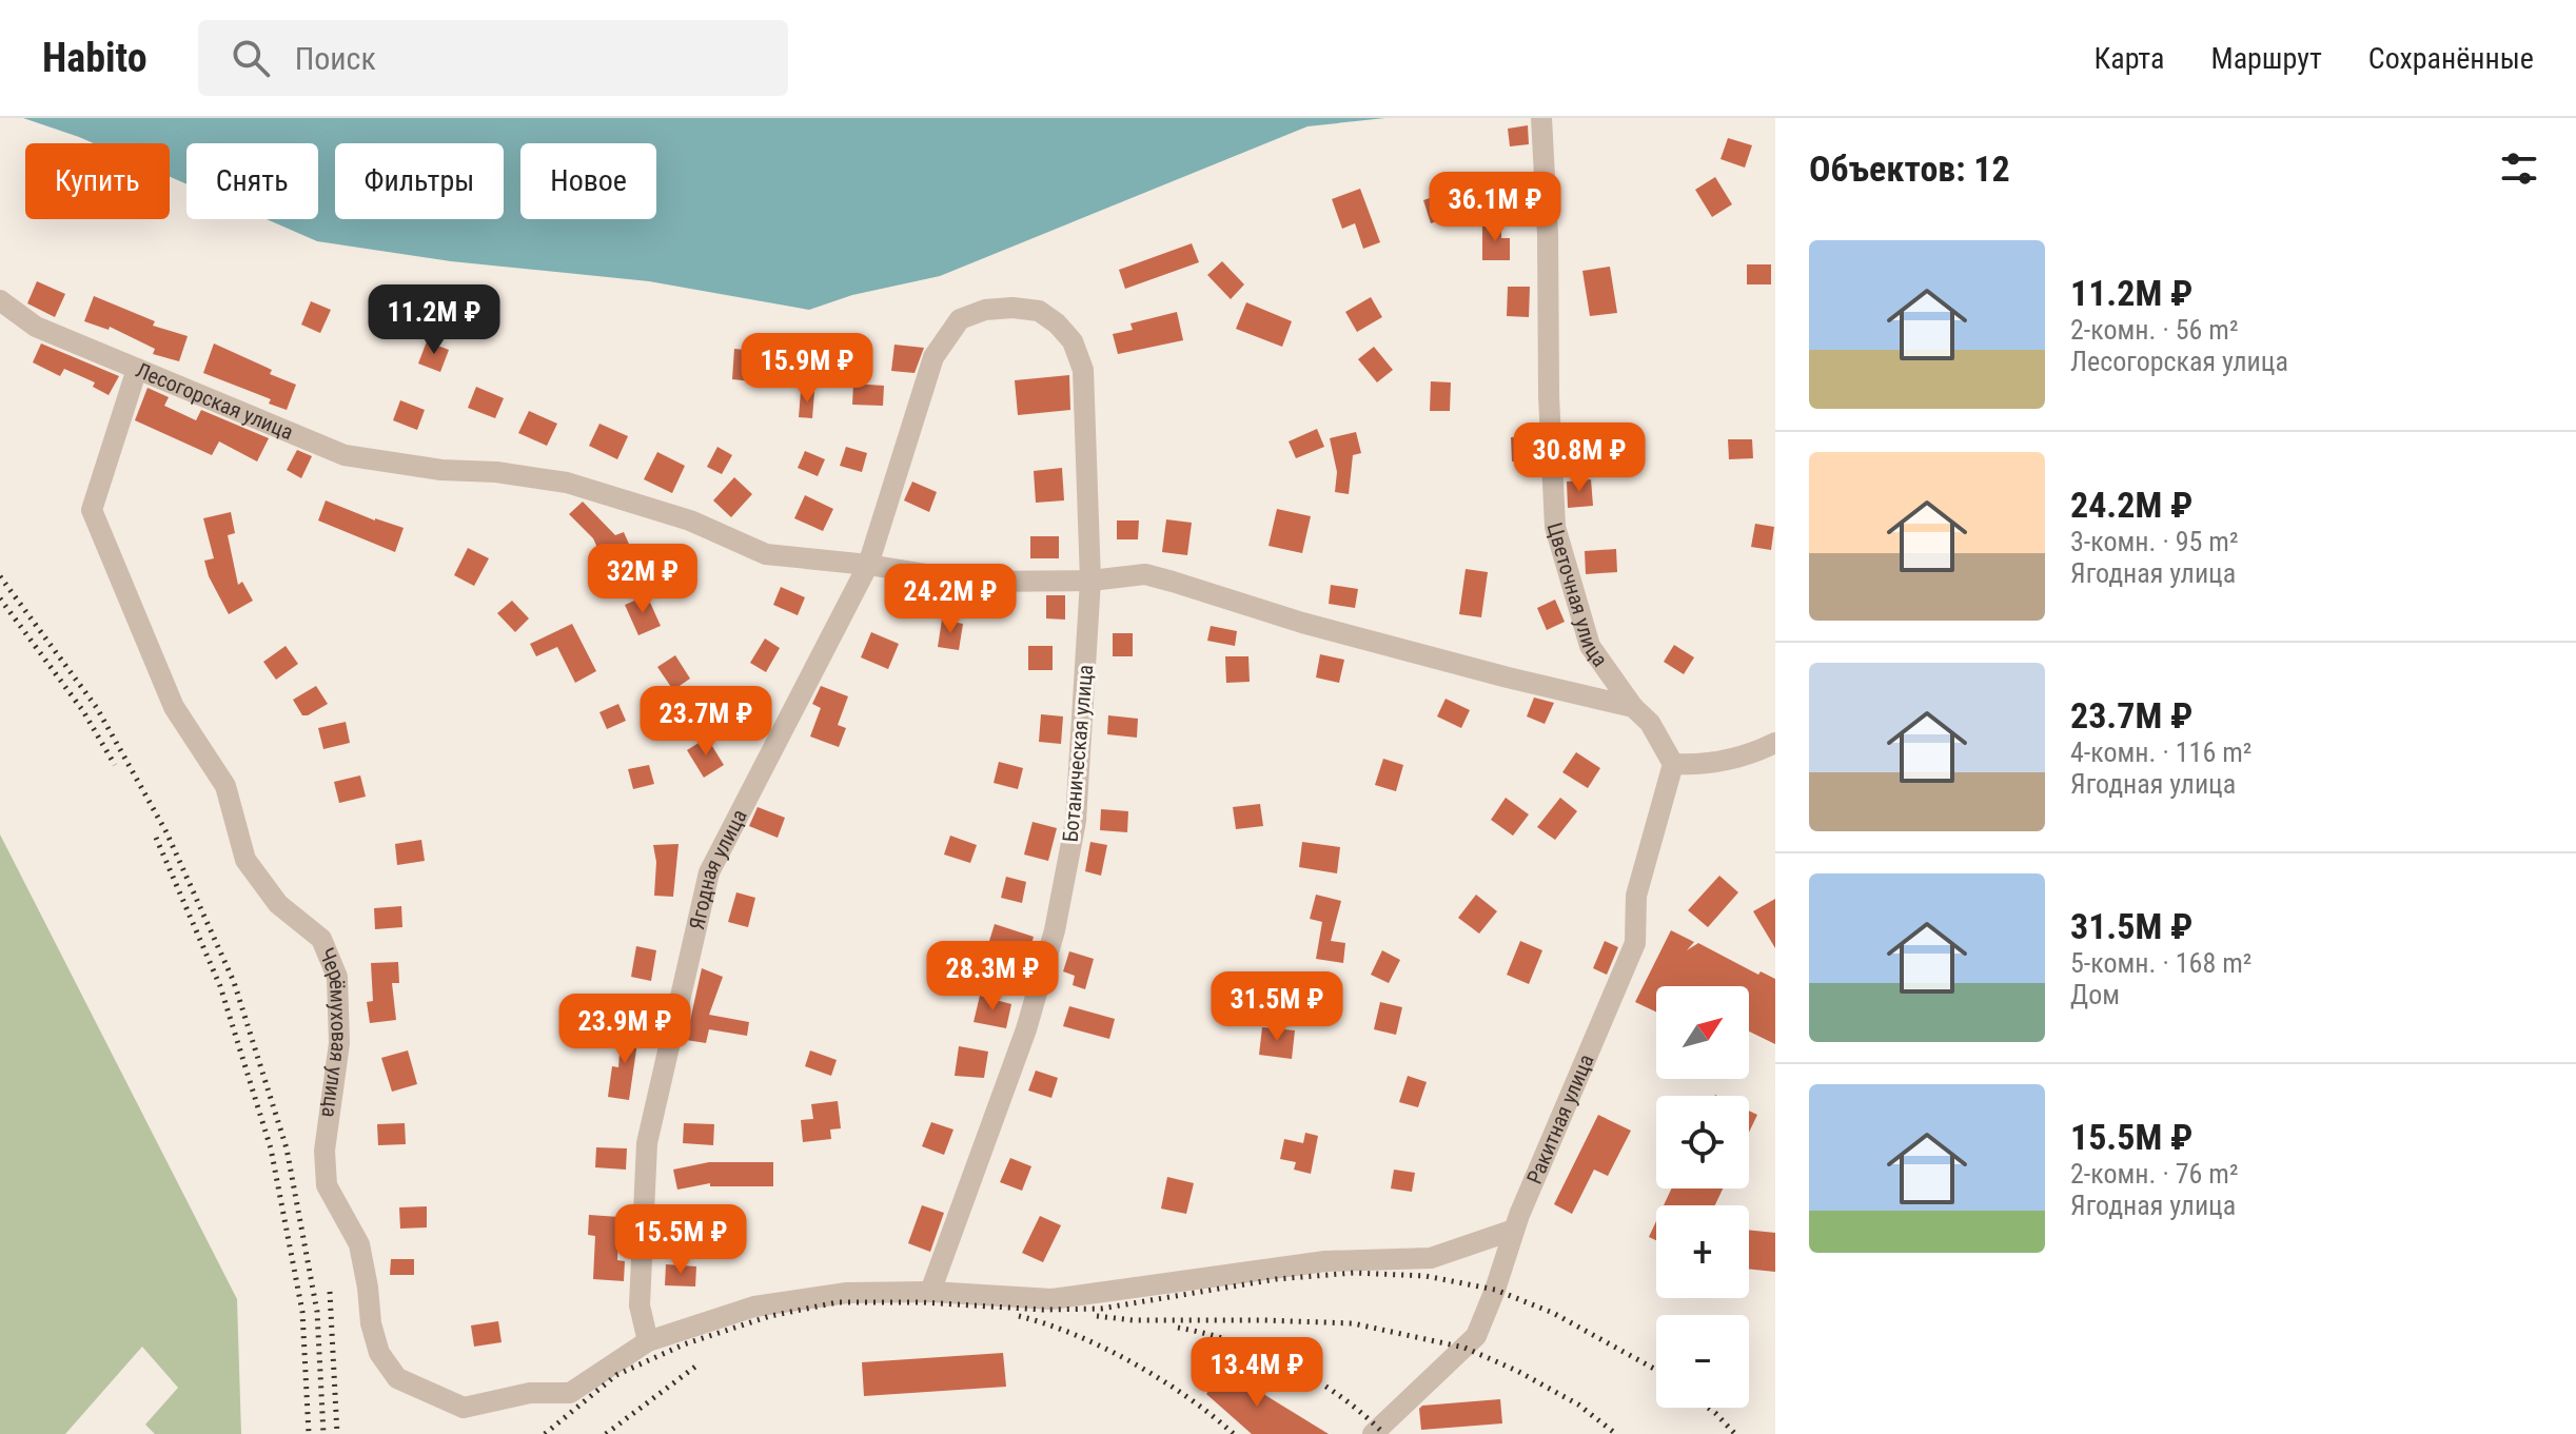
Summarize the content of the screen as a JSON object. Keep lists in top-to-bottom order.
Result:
{
  "streets": {
    "street": [
      "Лесогорская улица",
      "Цветочная улица",
      "Ботаническая улица",
      "Ягодная улица",
      "Черёмуховая улица",
      "Ракитная улица"
    ]
  },
  "crossings": [
    ["Лесогорская улица", "Цветочная улица"],
    ["Лесогорская улица", "Ботаническая улица"],
    ["Лесогорская улица", "Ягодная улица"],
    ["Лесогорская улица", "Черёмуховая улица"],
    ["Цветочная улица", "Ракитная улица"],
    ["Ботаническая улица", "Ягодная улица"],
    ["Ботаническая улица", "Черёмуховая улица"],
    ["Ягодная улица", "Черёмуховая улица"],
    ["Черёмуховая улица", "Ракитная улица"]
  ],
  "north": "top right",
  "page": {
    "header": "Habito",
    "search": "Поиск",
    "nav": ["Карта", "Маршрут", "Сохранённые"],
    "heading": "Объектов: 12",
    "chip": [
      "Купить",
      "Снять",
      "Фильтры",
      "Новое"
    ],
    "price": [
      "36.1M ₽",
      "11.2M ₽",
      "15.9M ₽",
      "30.8M ₽",
      "32M ₽",
      "24.2M ₽",
      "23.7M ₽",
      "28.3M ₽",
      "31.5M ₽",
      "23.9M ₽",
      "15.5M ₽",
      "13.4M ₽"
    ],
    "list": [
      {
        "name": "11.2M ₽",
        "note": "2-комн. · 56 m² · Лесогорская улица"
      },
      {
        "name": "24.2M ₽",
        "note": "3-комн. · 95 m² · Ягодная улица"
      },
      {
        "name": "23.7M ₽",
        "note": "4-комн. · 116 m² · Ягодная улица"
      },
      {
        "name": "31.5M ₽",
        "note": "5-комн. · 168 m² · Дом"
      },
      {
        "name": "15.5M ₽",
        "note": "2-комн. · 76 m² · Ягодная улица"
      }
    ],
    "map_buttons": ["+", "−"]
  }
}
